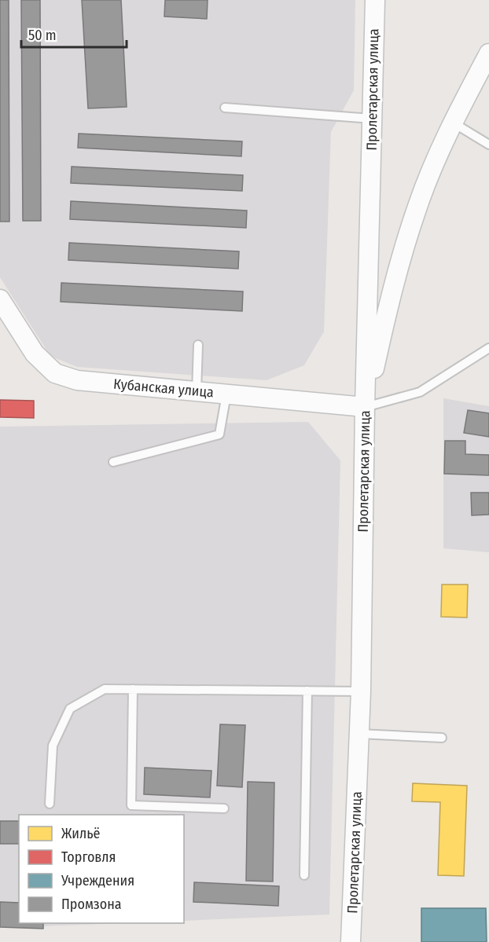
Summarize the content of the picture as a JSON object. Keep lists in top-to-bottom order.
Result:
{
  "streets": {
    "street": ["Пролетарская улица", "Кубанская улица"]
  },
  "crossings": [
    ["Пролетарская улица", "Кубанская улица"]
  ],
  "legend": [
    "Жильё",
    "Торговля",
    "Учреждения",
    "Промзона"
  ],
  "scale_bar": "50 m"
}
